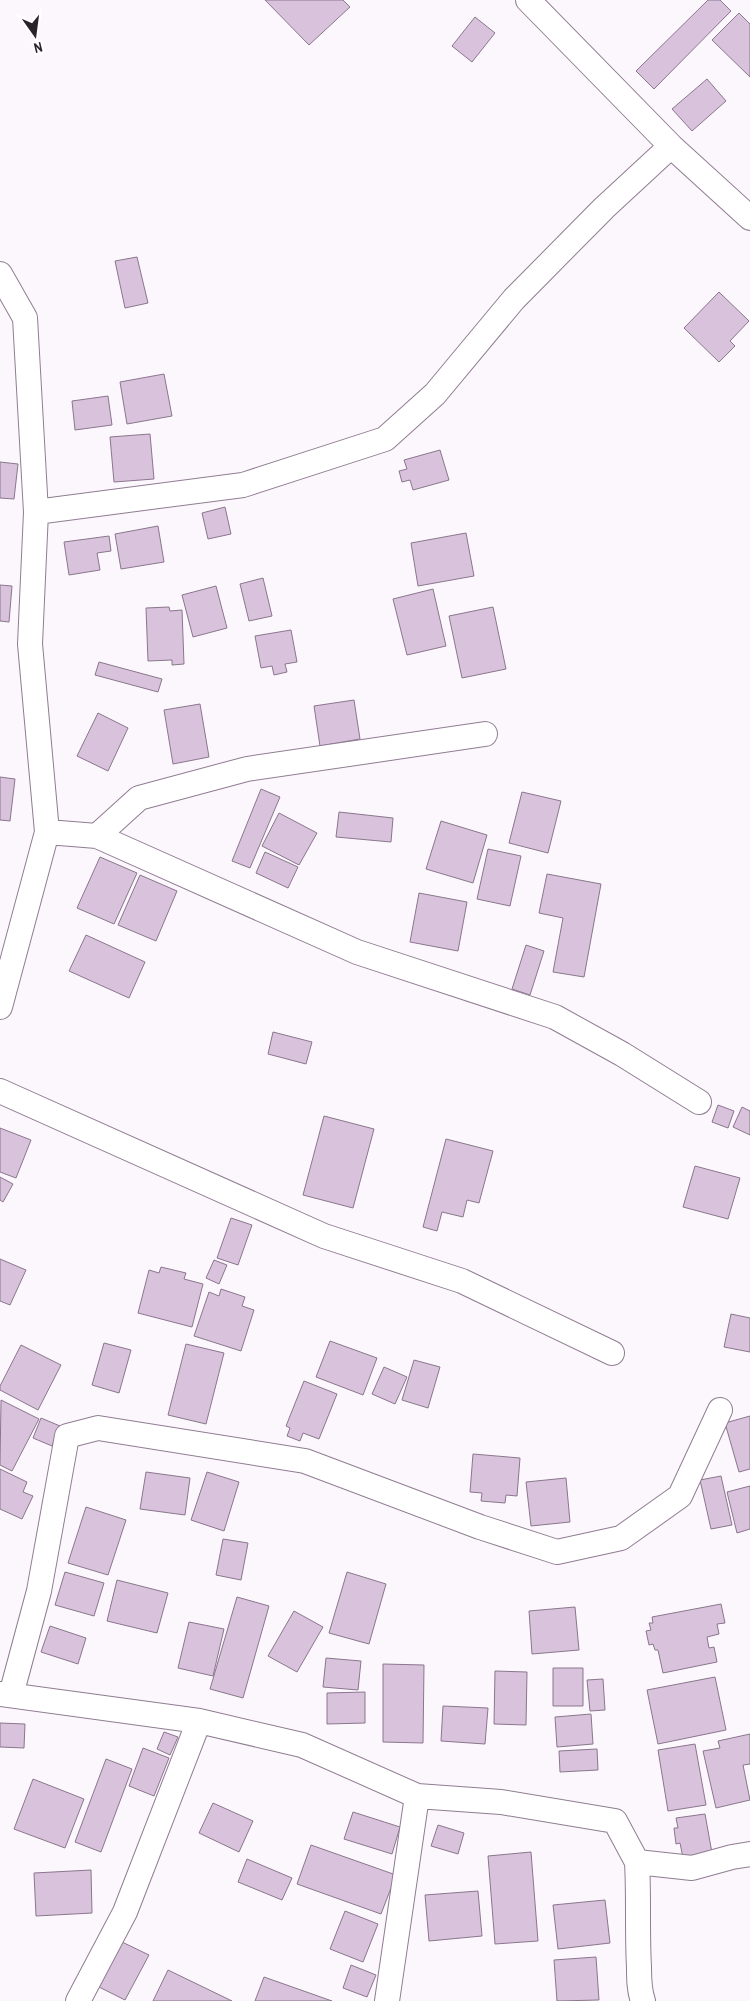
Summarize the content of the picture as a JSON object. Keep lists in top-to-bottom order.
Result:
{
  "north": "bottom"
}
